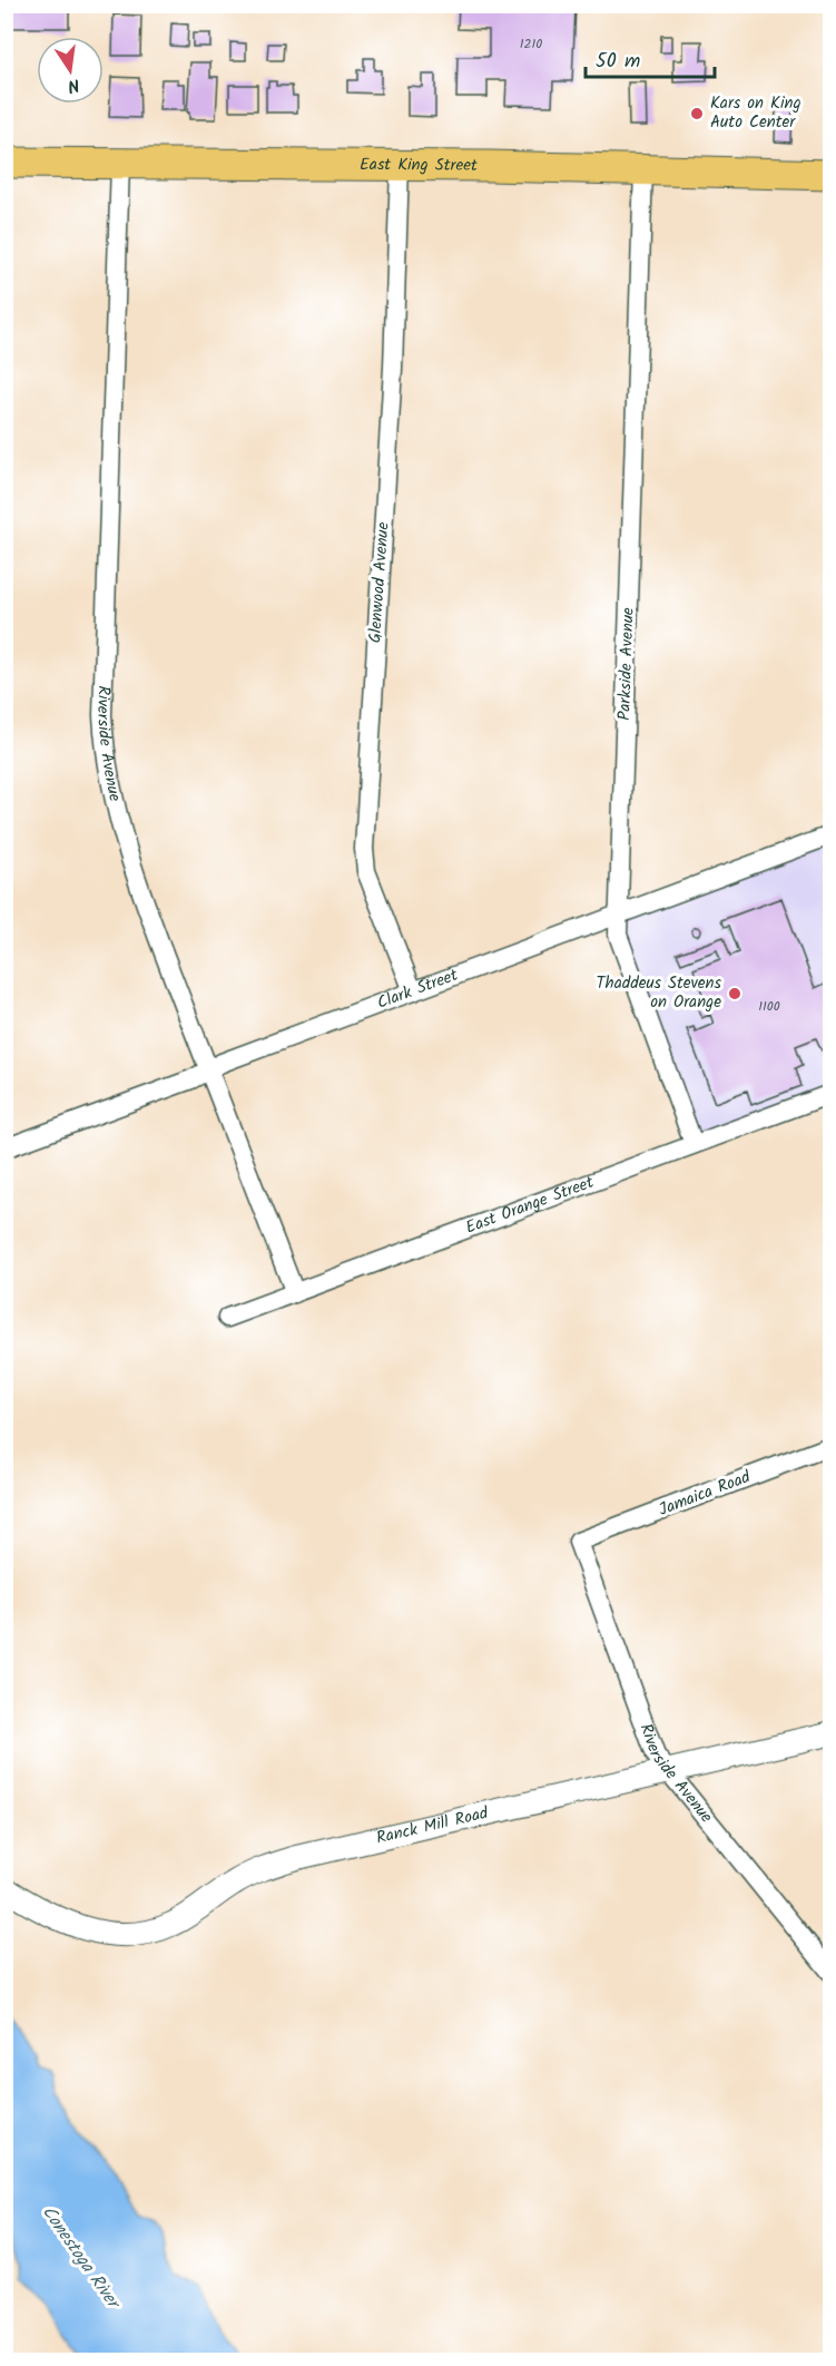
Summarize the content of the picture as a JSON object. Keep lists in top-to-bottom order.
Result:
{
  "streets": {
    "main road": ["East King Street"],
    "street": [
      "Glenwood Avenue",
      "Parkside Avenue",
      "Riverside Avenue",
      "Clark Street",
      "East Orange Street",
      "Jamaica Road",
      "Ranck Mill Road"
    ]
  },
  "crossings": [
    ["East King Street", "Glenwood Avenue"],
    ["East King Street", "Parkside Avenue"],
    ["East King Street", "Riverside Avenue"],
    ["Glenwood Avenue", "Clark Street"],
    ["Parkside Avenue", "Clark Street"],
    ["Parkside Avenue", "East Orange Street"],
    ["Riverside Avenue", "Clark Street"],
    ["Riverside Avenue", "East Orange Street"],
    ["Riverside Avenue", "Jamaica Road"],
    ["Riverside Avenue", "Ranck Mill Road"]
  ],
  "water": ["Conestoga River"],
  "places": ["Kars on King Auto Center", "Thaddeus Stevens on Orange"],
  "house_numbers": ["1210", "1100"],
  "scale_bar": "50 m",
  "north": "bottom"
}
